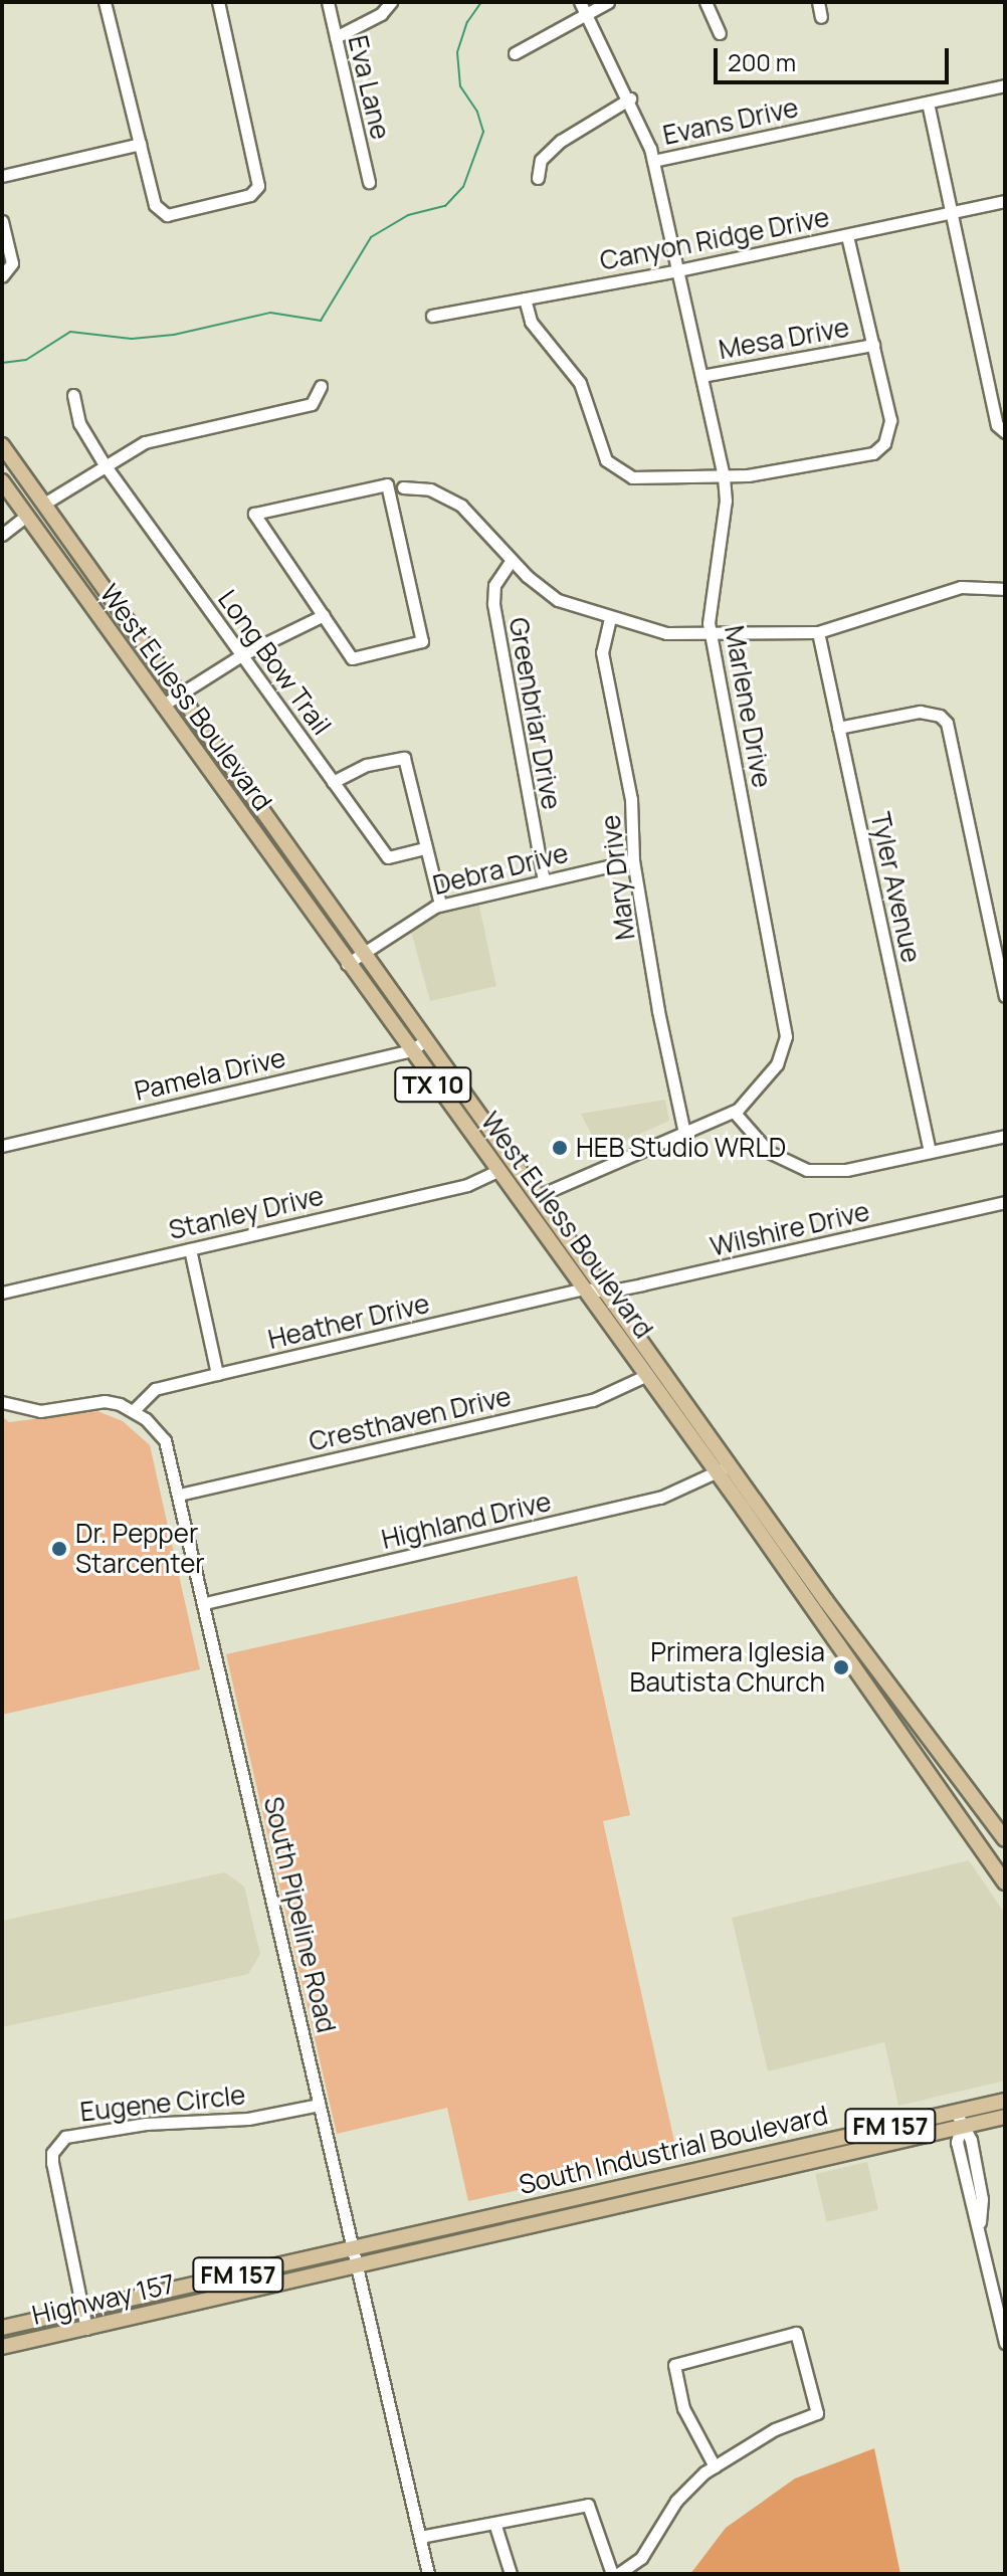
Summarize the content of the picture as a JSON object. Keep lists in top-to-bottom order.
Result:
{
  "streets": {
    "main road": [
      "West Euless Boulevard",
      "TX 10",
      "FM 157",
      "South Industrial Boulevard",
      "Highway 157"
    ],
    "street": [
      "Eva Lane",
      "Evans Drive",
      "Canyon Ridge Drive",
      "Mesa Drive",
      "Long Bow Trail",
      "Marlene Drive",
      "Greenbriar Drive",
      "Debra Drive",
      "Mary Drive",
      "Tyler Avenue",
      "Pamela Drive",
      "Stanley Drive",
      "Wilshire Drive",
      "Heather Drive",
      "Cresthaven Drive",
      "Highland Drive",
      "South Pipeline Road",
      "Eugene Circle"
    ]
  },
  "crossings": [
    ["Evans Drive", "Marlene Drive"],
    ["Canyon Ridge Drive", "Marlene Drive"],
    ["Mesa Drive", "Marlene Drive"],
    ["West Euless Boulevard", "Marlene Drive"],
    ["West Euless Boulevard", "Debra Drive"],
    ["West Euless Boulevard", "Pamela Drive"],
    ["West Euless Boulevard", "Stanley Drive"],
    ["West Euless Boulevard", "Wilshire Drive"],
    ["West Euless Boulevard", "Heather Drive"],
    ["West Euless Boulevard", "Cresthaven Drive"],
    ["West Euless Boulevard", "Highland Drive"],
    ["Marlene Drive", "Mary Drive"],
    ["Greenbriar Drive", "Debra Drive"],
    ["Debra Drive", "Mary Drive"],
    ["Wilshire Drive", "Heather Drive"],
    ["Heather Drive", "South Pipeline Road"],
    ["Cresthaven Drive", "South Pipeline Road"],
    ["Highland Drive", "South Pipeline Road"],
    ["South Pipeline Road", "Eugene Circle"],
    ["South Pipeline Road", "South Industrial Boulevard"],
    ["South Pipeline Road", "Highway 157"],
    ["Eugene Circle", "Highway 157"],
    ["South Industrial Boulevard", "Highway 157"]
  ],
  "places": ["HEB Studio WRLD", "Dr. Pepper Starcenter", "Primera Iglesia Bautista Church"],
  "scale_bar": "200 m"
}
